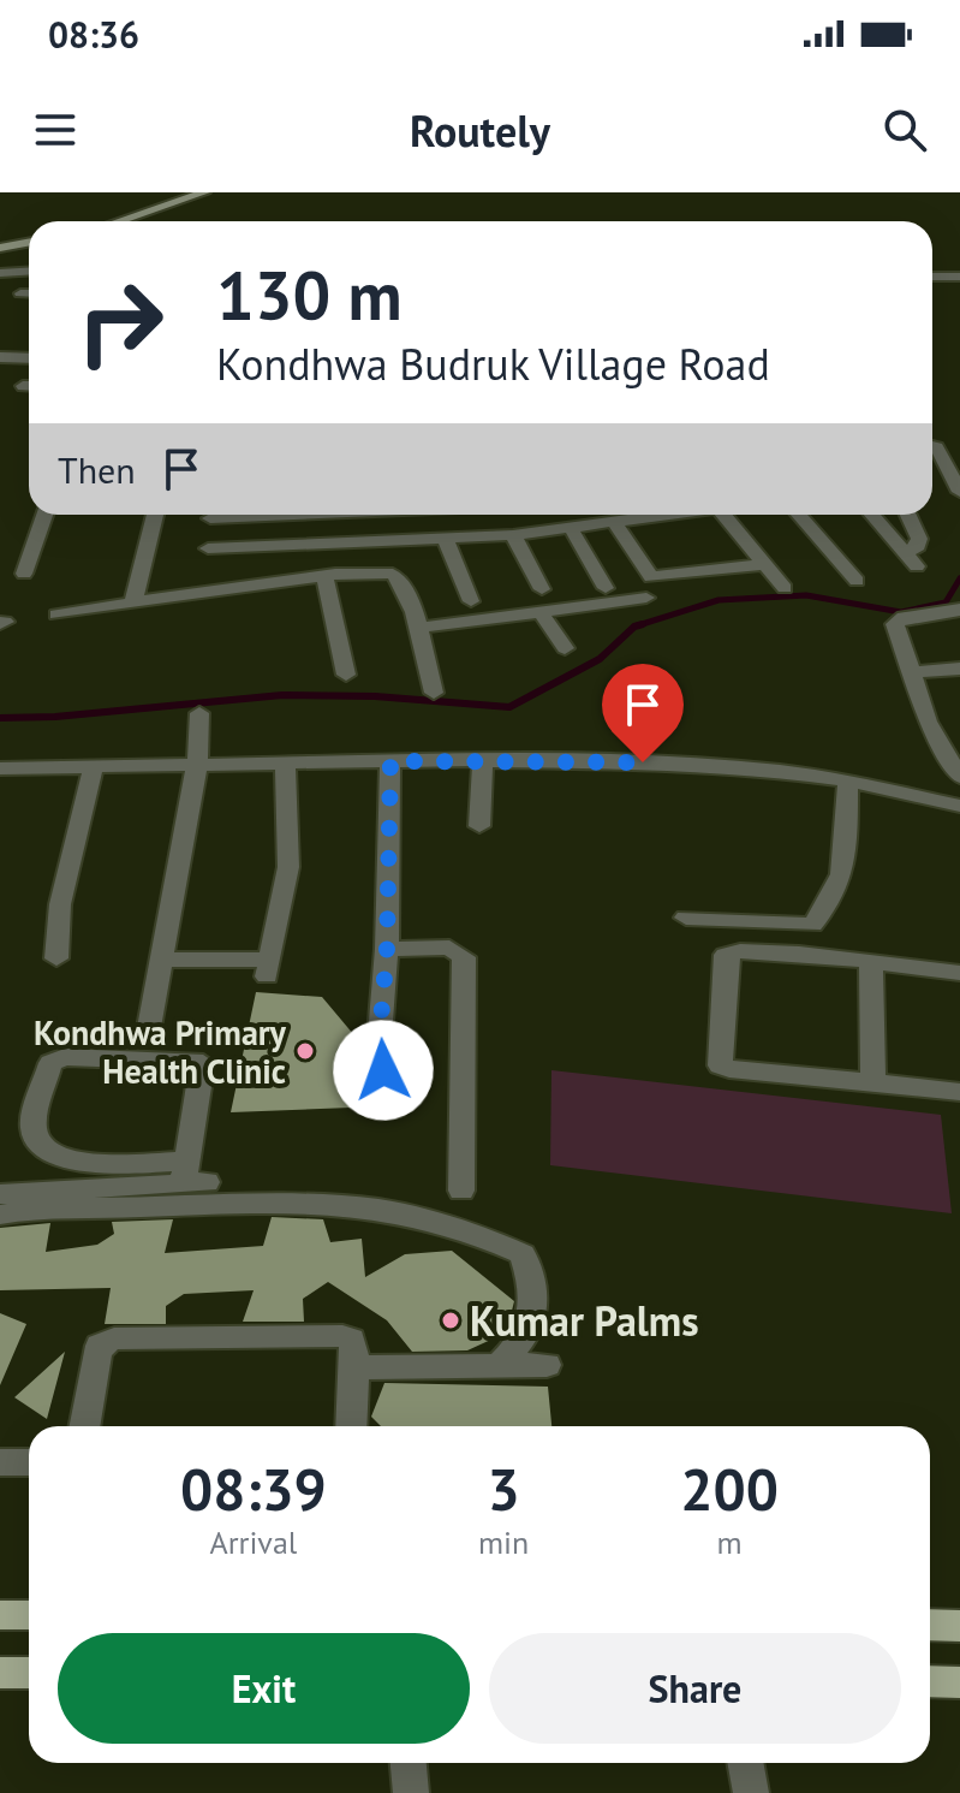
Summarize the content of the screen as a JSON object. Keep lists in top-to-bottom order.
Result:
{
  "places": ["Kondhwa Primary Health Clinic", "Kumar Palms"],
  "page": {
    "status": "08:36",
    "header": "Routely",
    "turn": ["130 m", "Kondhwa Budruk Village Road"],
    "then": "Then",
    "eta": [
      "08:39",
      "Arrival",
      "3",
      "min",
      "200",
      "m"
    ],
    "buttons": ["Exit", "Share"]
  }
}
